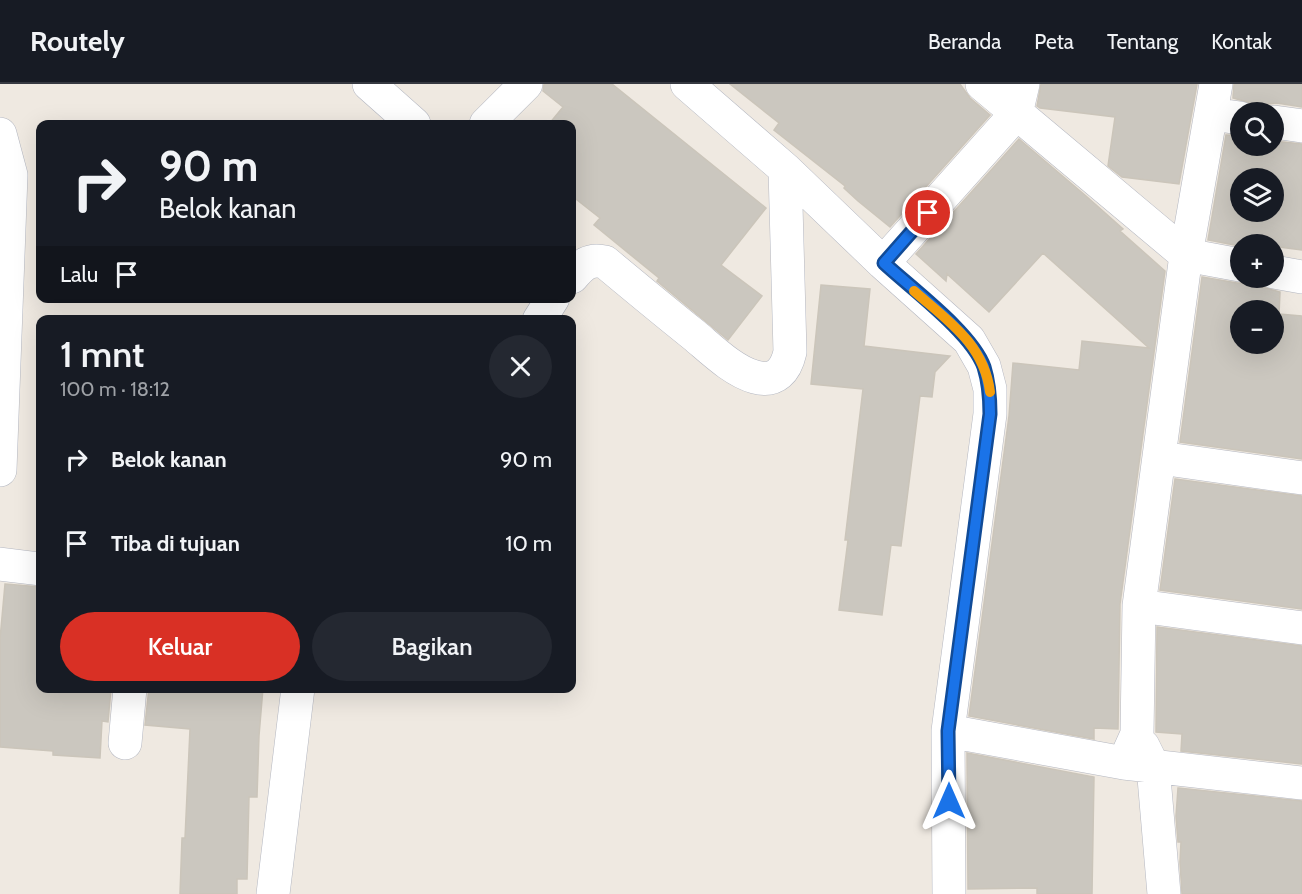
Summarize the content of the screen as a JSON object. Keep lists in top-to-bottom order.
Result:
{
  "page": {
    "header": "Routely",
    "nav": [
      "Beranda",
      "Peta",
      "Tentang",
      "Kontak"
    ],
    "map_buttons": ["+", "−"],
    "turn": ["90 m", "Belok kanan"],
    "then": "Lalu",
    "heading": ["1 mnt", "100 m · 18:12"],
    "list": [
      {
        "name": "Belok kanan",
        "value": "90 m"
      },
      {
        "name": "Tiba di tujuan",
        "value": "10 m"
      }
    ],
    "buttons": ["Keluar", "Bagikan"]
  }
}
